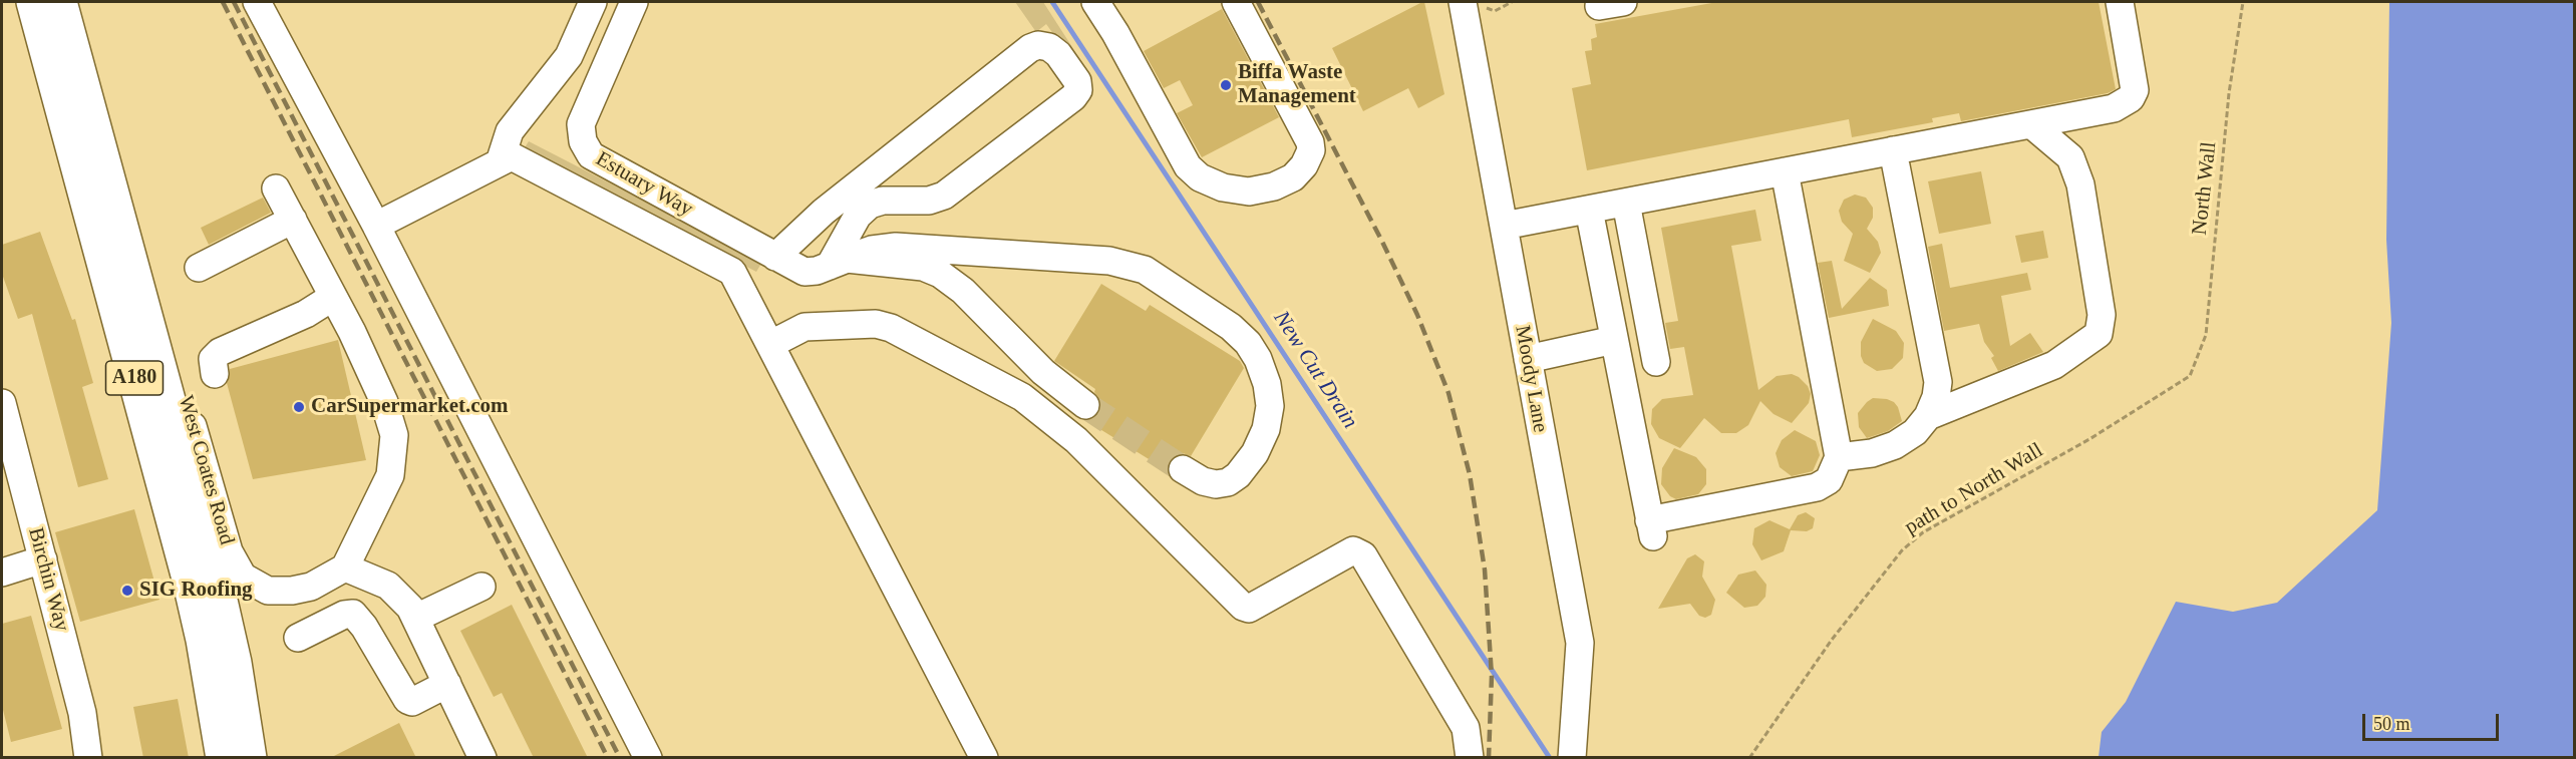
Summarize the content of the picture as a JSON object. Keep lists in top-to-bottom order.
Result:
{
  "streets": {
    "highway": ["A180"],
    "street": [
      "Estuary Way",
      "Moody Lane",
      "West Coates Road",
      "Birchin Way"
    ],
    "path": ["North Wall", "path to North Wall"]
  },
  "crossings": [
    ["North Wall", "path to North Wall"],
    ["A180", "West Coates Road"]
  ],
  "water": ["New Cut Drain"],
  "places": ["Biffa Waste Management", "CarSupermarket.com", "SIG Roofing"],
  "scale_bar": "50 m"
}
